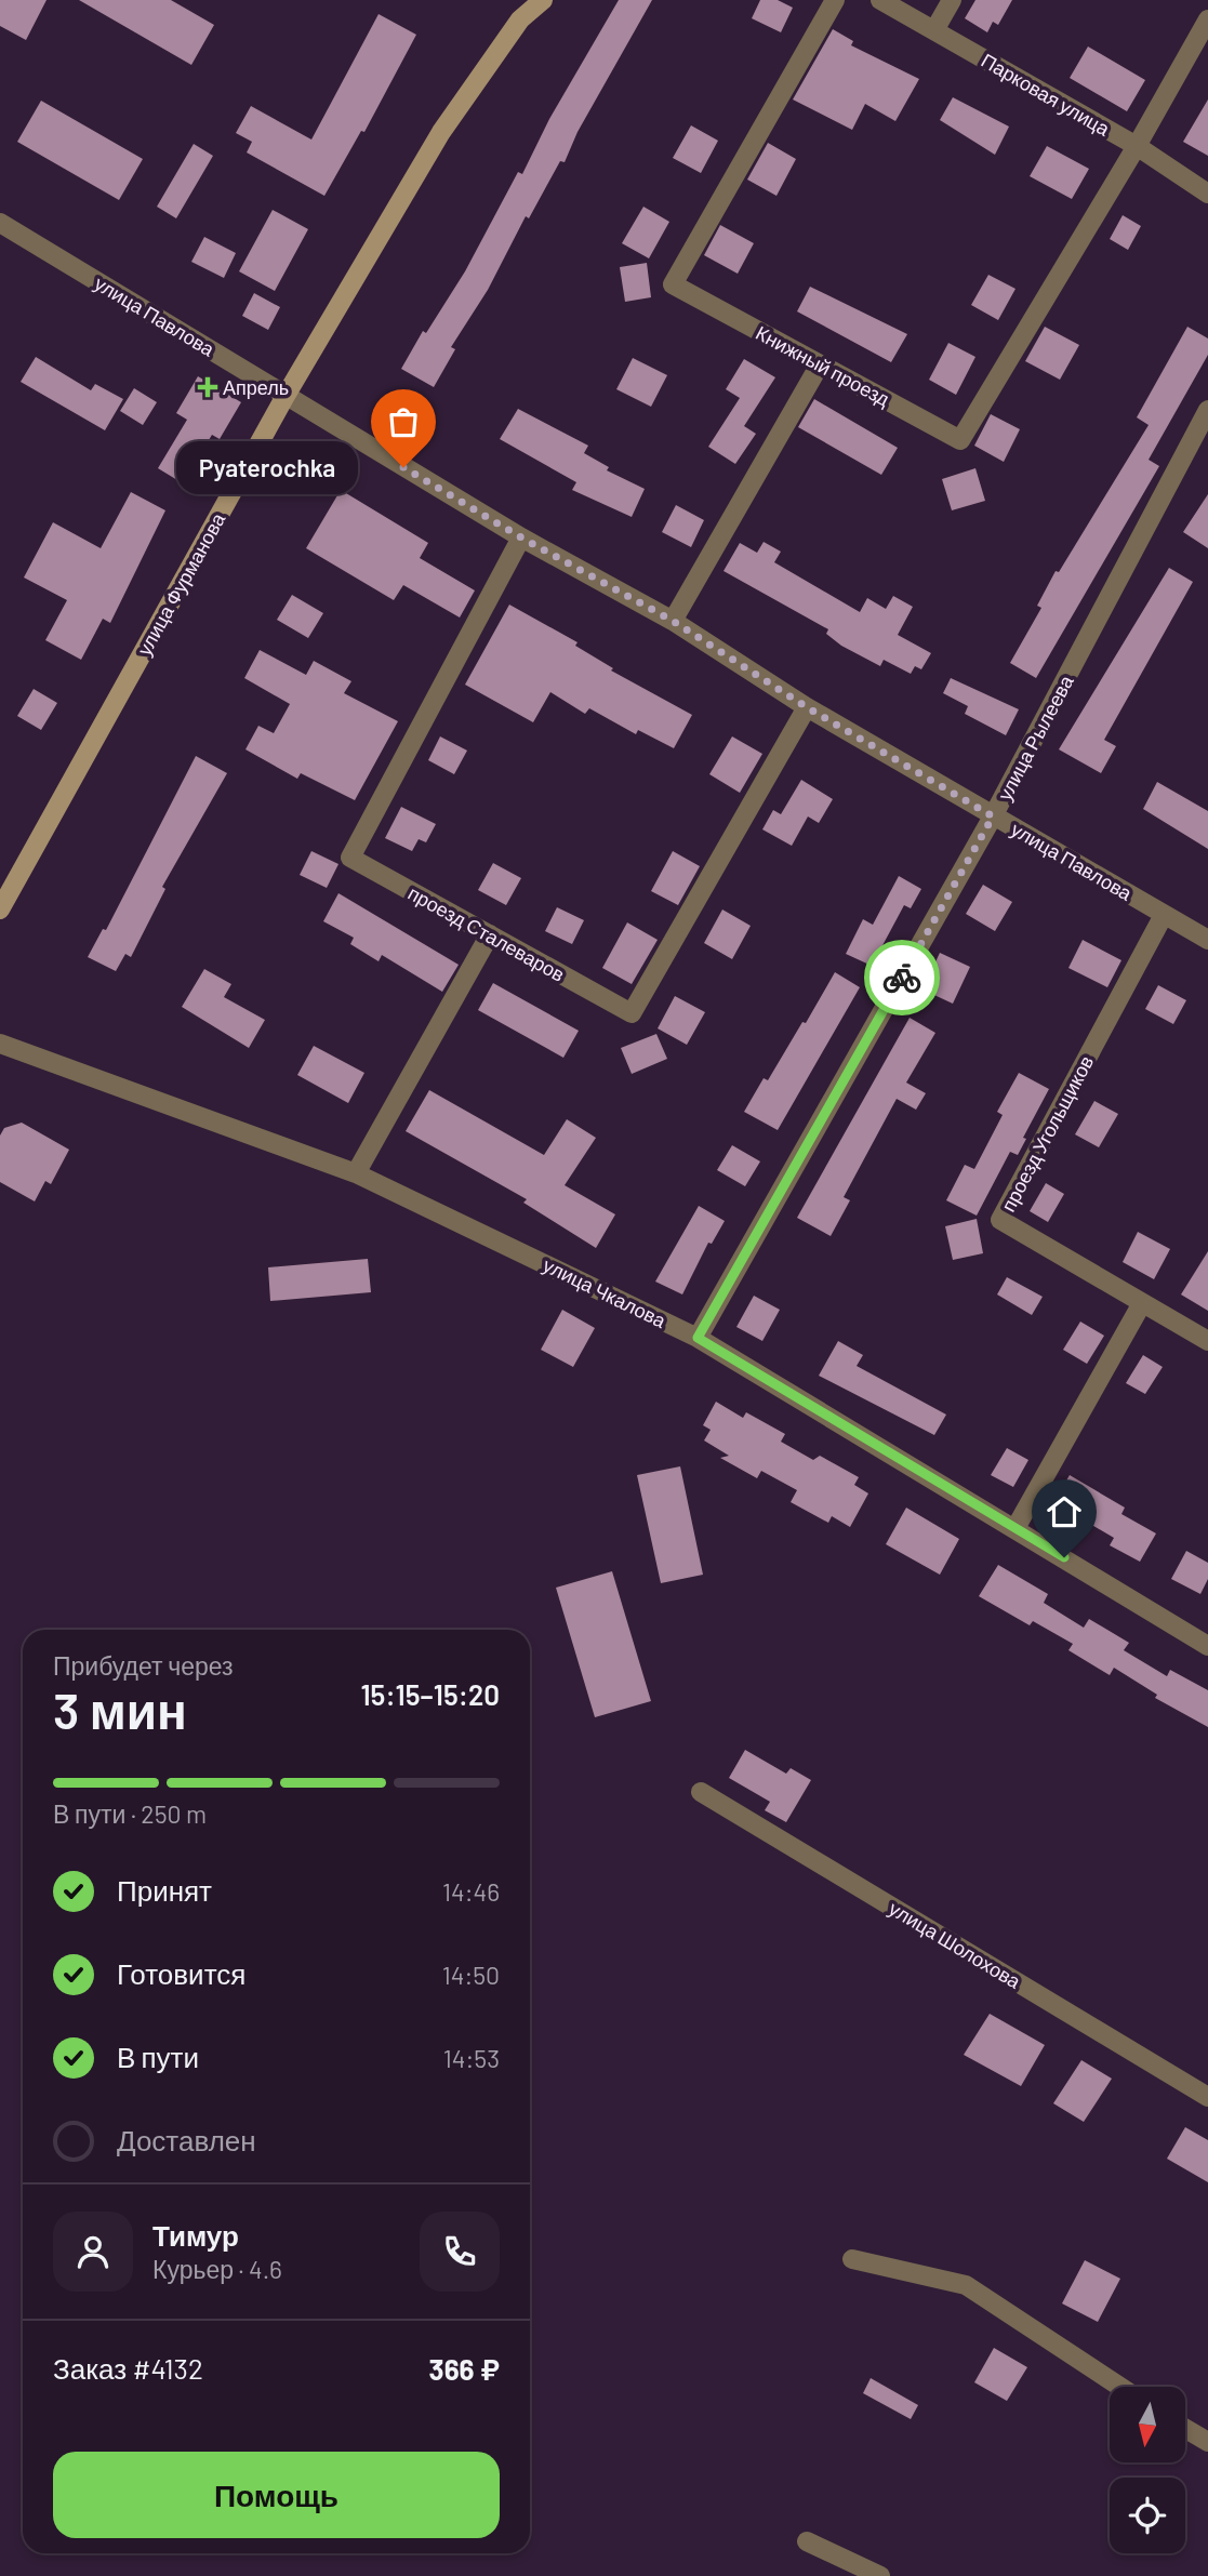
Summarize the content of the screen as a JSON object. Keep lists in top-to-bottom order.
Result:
{
  "streets": {
    "street": [
      "Парковая улица",
      "улица Павлова",
      "Книжный проезд",
      "улица Фурманова",
      "улица Рылеева",
      "проезд Сталеваров",
      "проезд Угольщиков",
      "улица Чкалова",
      "улица Шолохова"
    ]
  },
  "crossings": [
    ["Парковая улица", "Книжный проезд"],
    ["улица Павлова", "улица Фурманова"],
    ["улица Павлова", "улица Рылеева"],
    ["улица Павлова", "проезд Сталеваров"],
    ["улица Павлова", "проезд Угольщиков"],
    ["улица Рылеева", "улица Чкалова"]
  ],
  "places": {
    "health": ["Апрель"],
    "other": ["Pyaterochka"]
  },
  "north": "bottom",
  "page": {
    "bubble": "Pyaterochka",
    "heading": ["3 мин", "Прибудет через", "15:15–15:20"],
    "panel": [
      "Тимур",
      "Курьер · 4.6",
      "Заказ #4132",
      "366 ₽"
    ],
    "bar": "В пути · 250 m",
    "list": [
      ["Принят", "14:46"],
      ["Готовится", "14:50"],
      ["В пути", "14:53"],
      "Доставлен"
    ],
    "buttons": "Помощь"
  }
}
